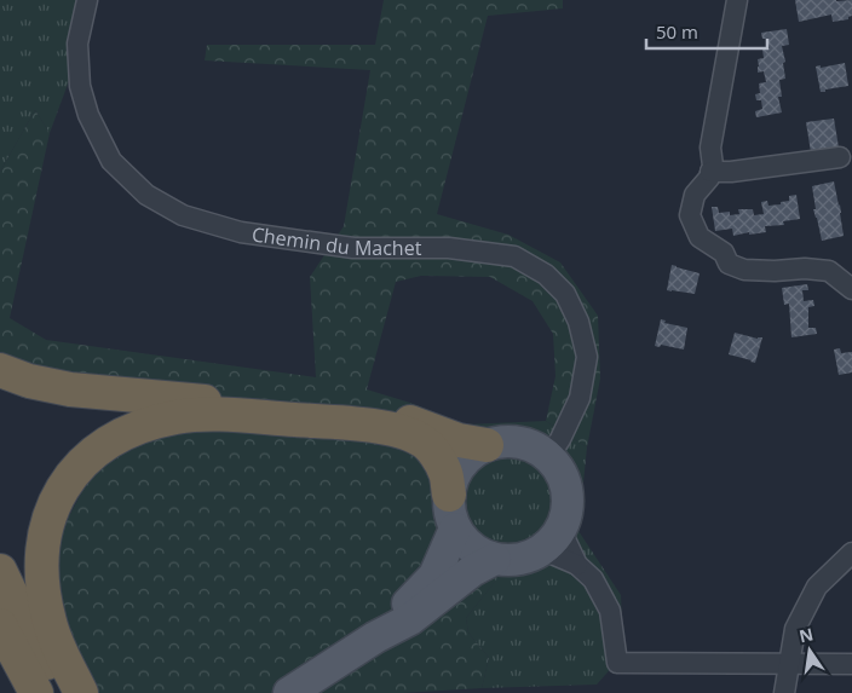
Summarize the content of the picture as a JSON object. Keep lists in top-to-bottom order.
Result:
{
  "streets": {
    "street": ["Chemin du Machet"]
  },
  "scale_bar": "50 m",
  "north": "top"
}
